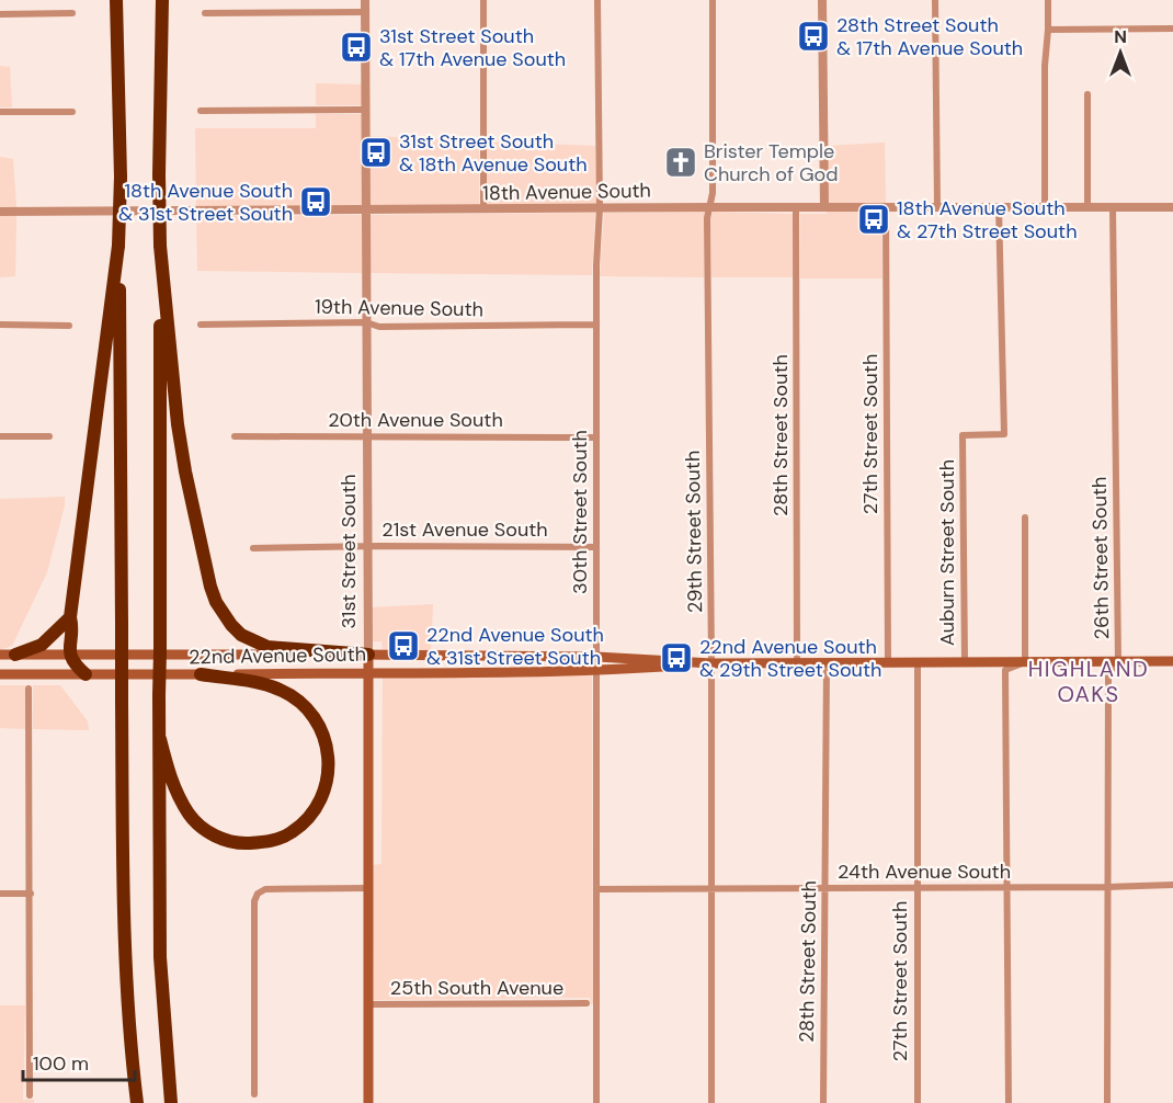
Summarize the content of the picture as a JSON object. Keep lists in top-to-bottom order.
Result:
{
  "streets": {
    "main road": ["31st Street South", "22nd Avenue South"],
    "street": [
      "18th Avenue South",
      "19th Avenue South",
      "20th Avenue South",
      "27th Street South",
      "28th Street South",
      "30th Street South",
      "21st Avenue South",
      "29th Street South",
      "Auburn Street South",
      "26th Street South",
      "24th Avenue South",
      "25th South Avenue"
    ]
  },
  "crossings": [
    ["18th Avenue South", "27th Street South"],
    ["18th Avenue South", "28th Street South"],
    ["18th Avenue South", "30th Street South"],
    ["18th Avenue South", "29th Street South"],
    ["18th Avenue South", "31st Street South"],
    ["18th Avenue South", "Auburn Street South"],
    ["18th Avenue South", "26th Street South"],
    ["19th Avenue South", "30th Street South"],
    ["19th Avenue South", "31st Street South"],
    ["20th Avenue South", "30th Street South"],
    ["20th Avenue South", "31st Street South"],
    ["27th Street South", "22nd Avenue South"],
    ["27th Street South", "24th Avenue South"],
    ["28th Street South", "22nd Avenue South"],
    ["28th Street South", "24th Avenue South"],
    ["30th Street South", "21st Avenue South"],
    ["30th Street South", "22nd Avenue South"],
    ["30th Street South", "24th Avenue South"],
    ["21st Avenue South", "31st Street South"],
    ["29th Street South", "22nd Avenue South"],
    ["29th Street South", "24th Avenue South"],
    ["31st Street South", "22nd Avenue South"],
    ["31st Street South", "25th South Avenue"],
    ["Auburn Street South", "22nd Avenue South"],
    ["26th Street South", "22nd Avenue South"],
    ["26th Street South", "24th Avenue South"]
  ],
  "districts": ["HIGHLAND OAKS"],
  "places": {
    "bus stop": [
      "28th Street South & 17th Avenue South",
      "31st Street South & 17th Avenue South",
      "31st Street South & 18th Avenue South",
      "18th Avenue South & 31st Street South",
      "18th Avenue South & 27th Street South",
      "22nd Avenue South & 31st Street South",
      "22nd Avenue South & 29th Street South"
    ],
    "church": ["Brister Temple Church of God"]
  },
  "scale_bar": "100 m",
  "north": "top"
}
